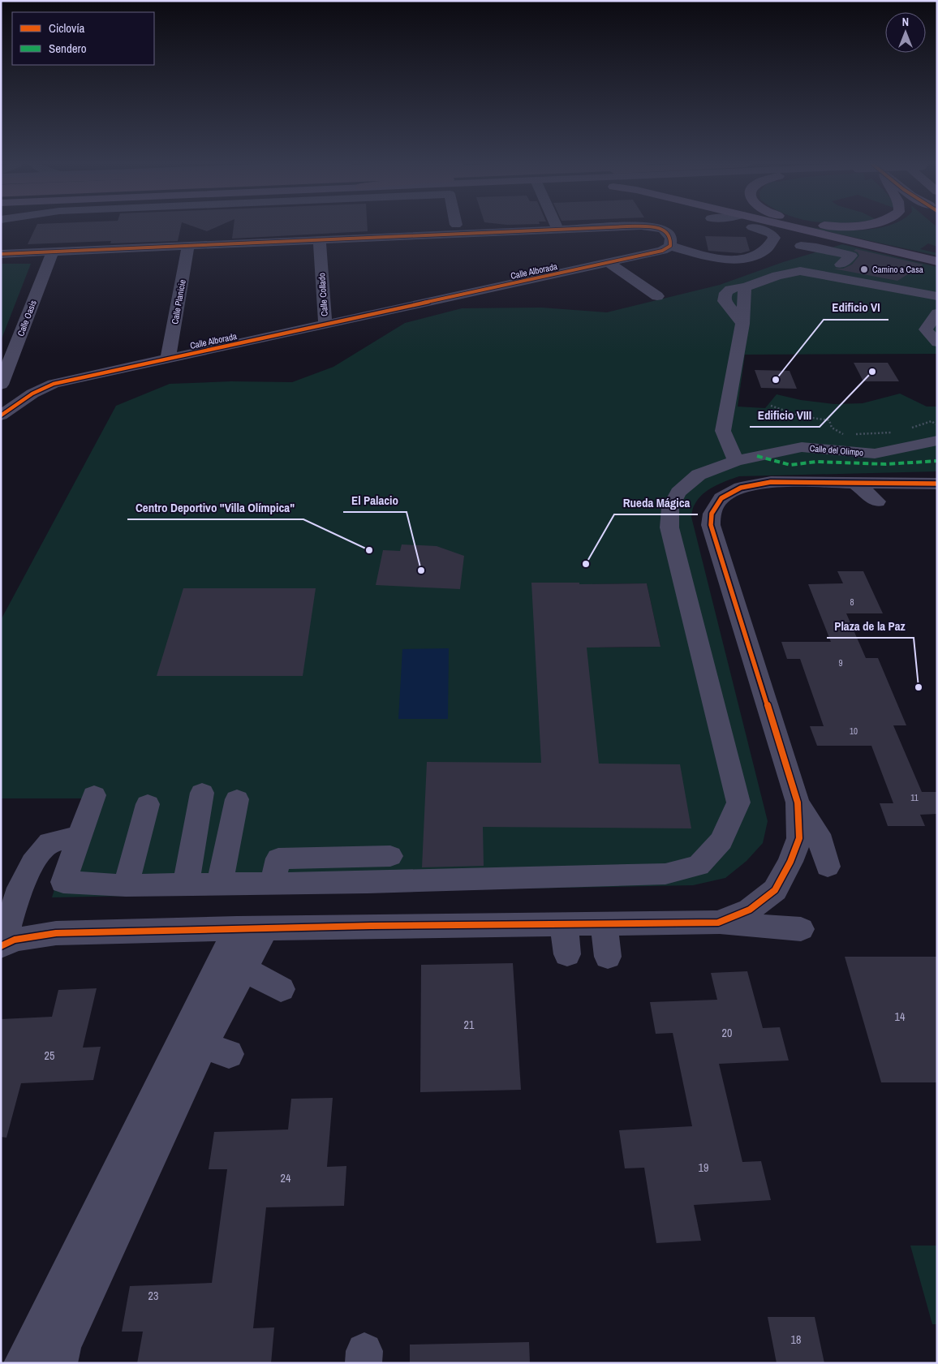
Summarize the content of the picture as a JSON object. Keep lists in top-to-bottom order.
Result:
{
  "streets": {
    "street": [
      "Calle Alborada",
      "Calle Collado",
      "Calle Planicie",
      "Calle Oasis",
      "Calle del Olimpo"
    ]
  },
  "crossings": [
    ["Calle Alborada", "Calle Collado"],
    ["Calle Alborada", "Calle Planicie"]
  ],
  "places": [
    "Camino a Casa",
    "Edificio VIII",
    "Edificio VI",
    "Centro Deportivo \"Villa Olímpica\"",
    "Rueda Mágica",
    "El Palacio",
    "Plaza de la Paz"
  ],
  "house_numbers": [
    "8",
    "9",
    "10",
    "11",
    "14",
    "21",
    "20",
    "25",
    "19",
    "24",
    "23",
    "18"
  ],
  "legend": ["Ciclovía", "Sendero"],
  "north": "top"
}
